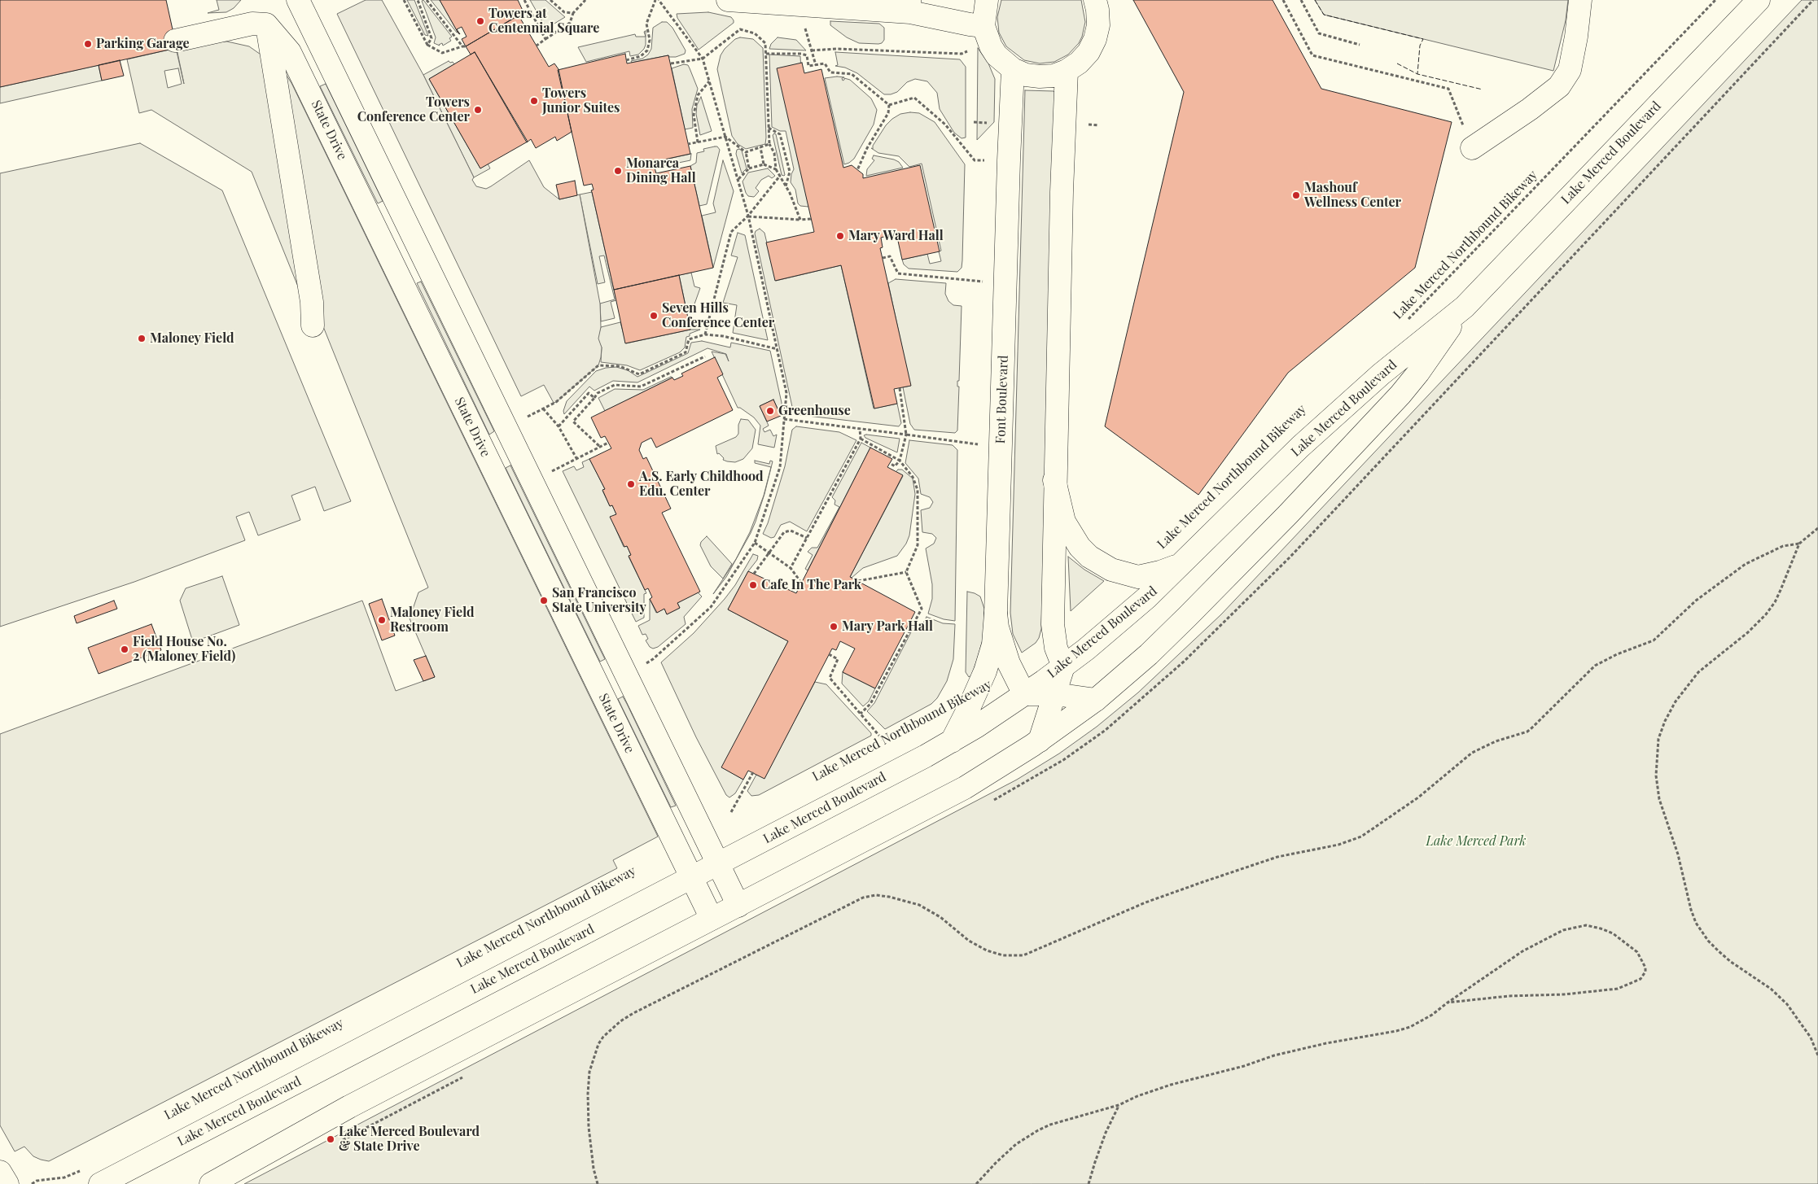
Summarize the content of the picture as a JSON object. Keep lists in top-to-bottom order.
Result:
{
  "streets": {
    "street": ["State Drive", "Lake Merced Boulevard", "Font Boulevard"],
    "path": ["Lake Merced Northbound Bikeway"]
  },
  "crossings": [
    ["State Drive", "Lake Merced Boulevard"],
    ["Lake Merced Boulevard", "Font Boulevard"]
  ],
  "parks": ["Lake Merced Park"],
  "places": [
    "Towers at Centennial Square",
    "Parking Garage",
    "Towers Junior Suites",
    "Towers Conference Center",
    "Monarca Dining Hall",
    "Mashouf Wellness Center",
    "Mary Ward Hall",
    "Seven Hills Conference Center",
    "Maloney Field",
    "Greenhouse",
    "A.S. Early Childhood Edu. Center",
    "Cafe In The Park",
    "San Francisco State University",
    "Maloney Field Restroom",
    "Mary Park Hall",
    "Field House No. 2 (Maloney Field)",
    "Lake Merced Boulevard & State Drive"
  ]
}
